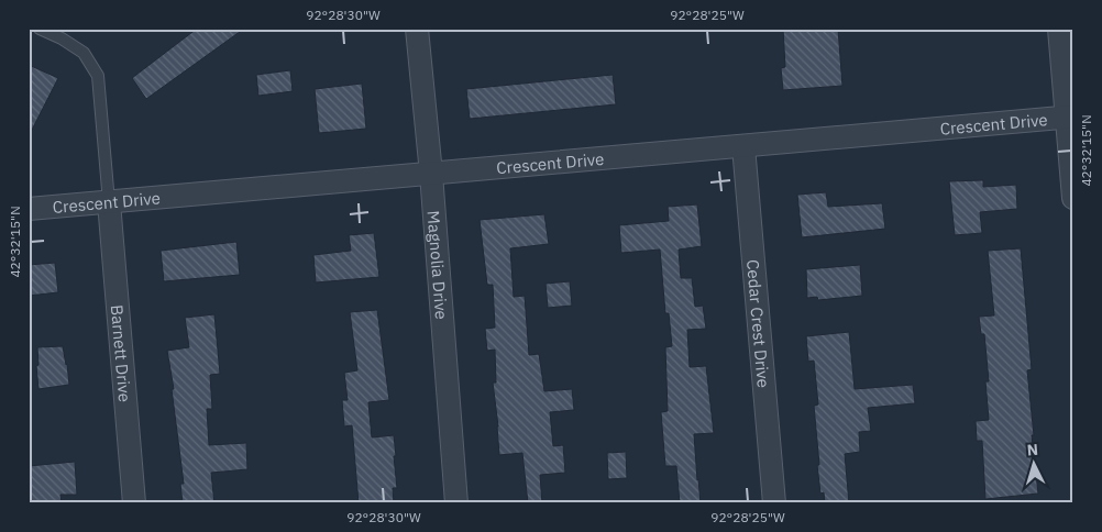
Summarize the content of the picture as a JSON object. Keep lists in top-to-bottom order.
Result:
{
  "streets": {
    "street": [
      "Crescent Drive",
      "Magnolia Drive",
      "Cedar Crest Drive",
      "Barnett Drive"
    ]
  },
  "crossings": [
    ["Crescent Drive", "Magnolia Drive"],
    ["Crescent Drive", "Cedar Crest Drive"],
    ["Crescent Drive", "Barnett Drive"]
  ],
  "north": "top",
  "coordinates": ["92°28'30\"W", "92°28'25\"W", "42°32'15\"N"]
}
